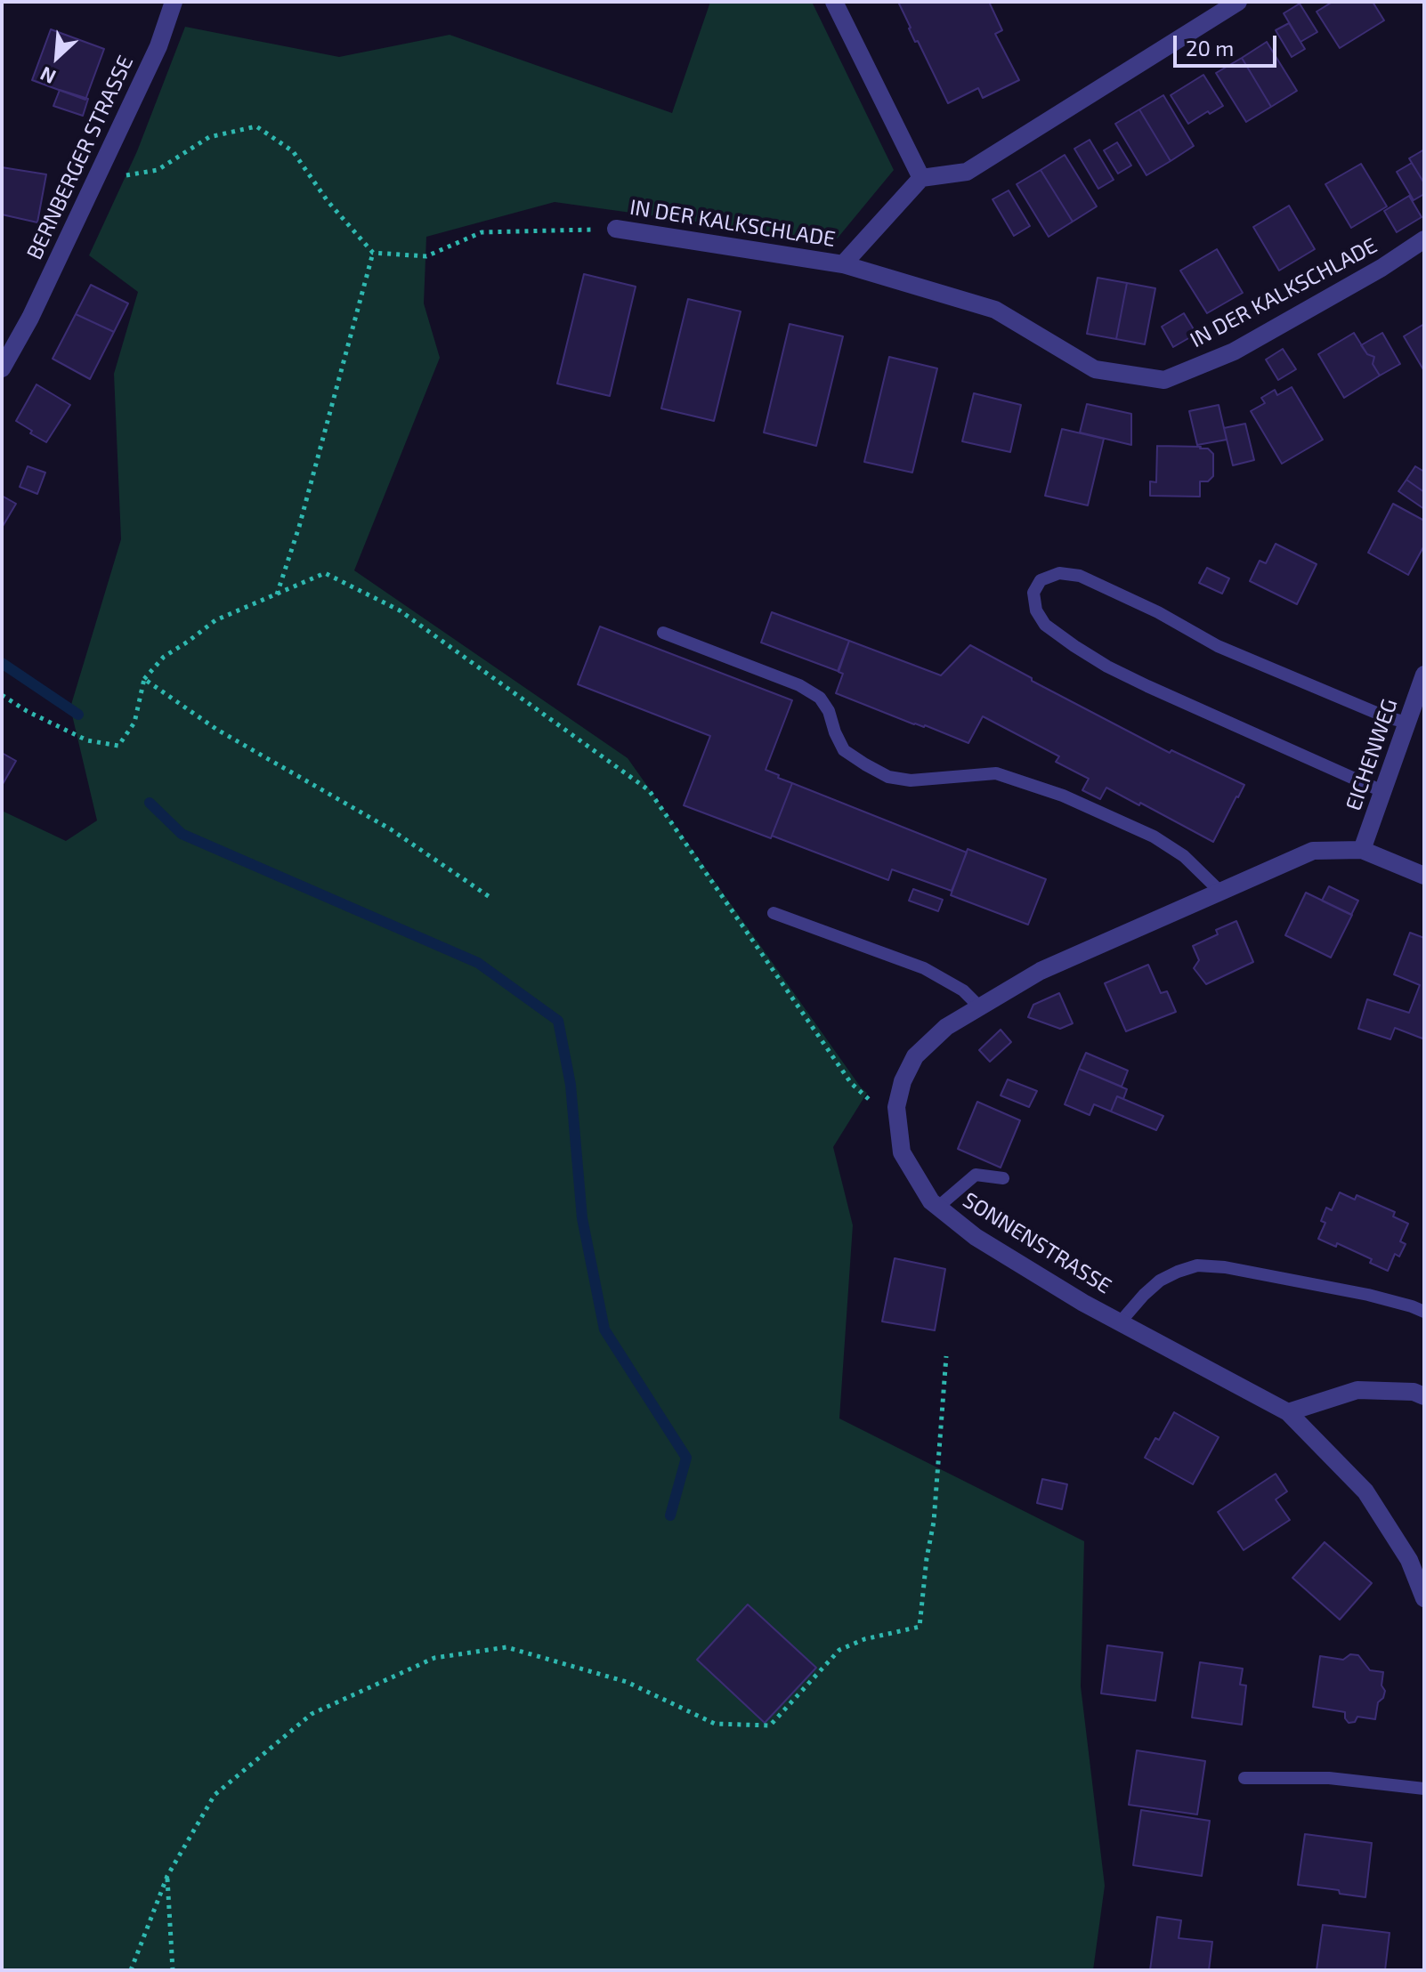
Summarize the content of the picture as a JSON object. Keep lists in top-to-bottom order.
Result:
{
  "streets": {
    "street": [
      "BERNBERGER STRASSE",
      "IN DER KALKSCHLADE",
      "EICHENWEG",
      "SONNENSTRASSE"
    ]
  },
  "crossings": [
    ["EICHENWEG", "SONNENSTRASSE"]
  ],
  "scale_bar": "20 m",
  "north": "bottom left"
}
